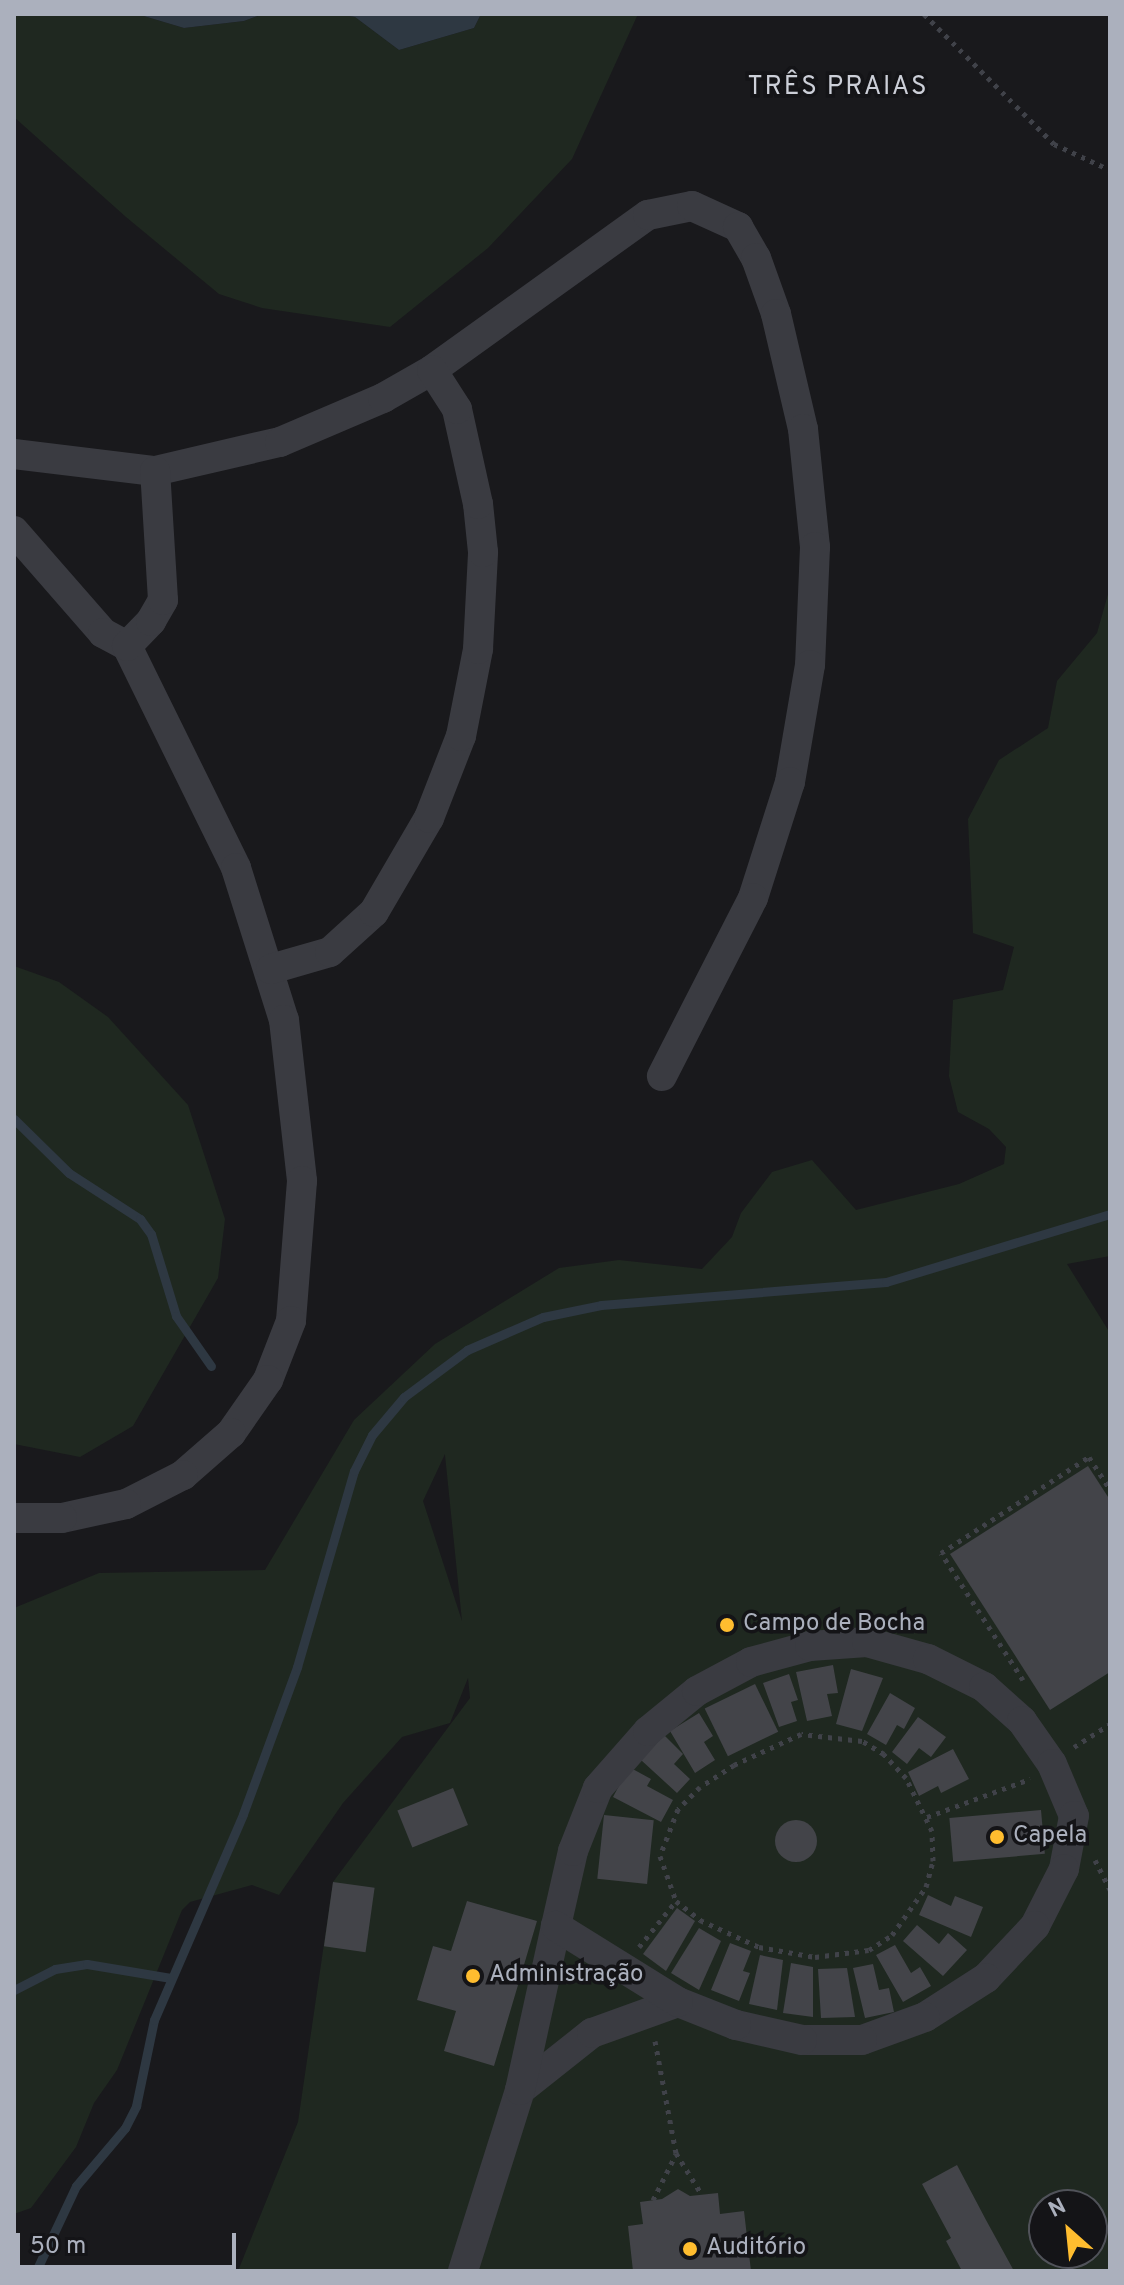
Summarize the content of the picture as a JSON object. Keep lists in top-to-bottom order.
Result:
{
  "districts": ["TRÊS PRAIAS"],
  "places": [
    "Campo de Bocha",
    "Capela",
    "Administração",
    "Auditório"
  ],
  "scale_bar": "50 m",
  "north": "top left"
}
